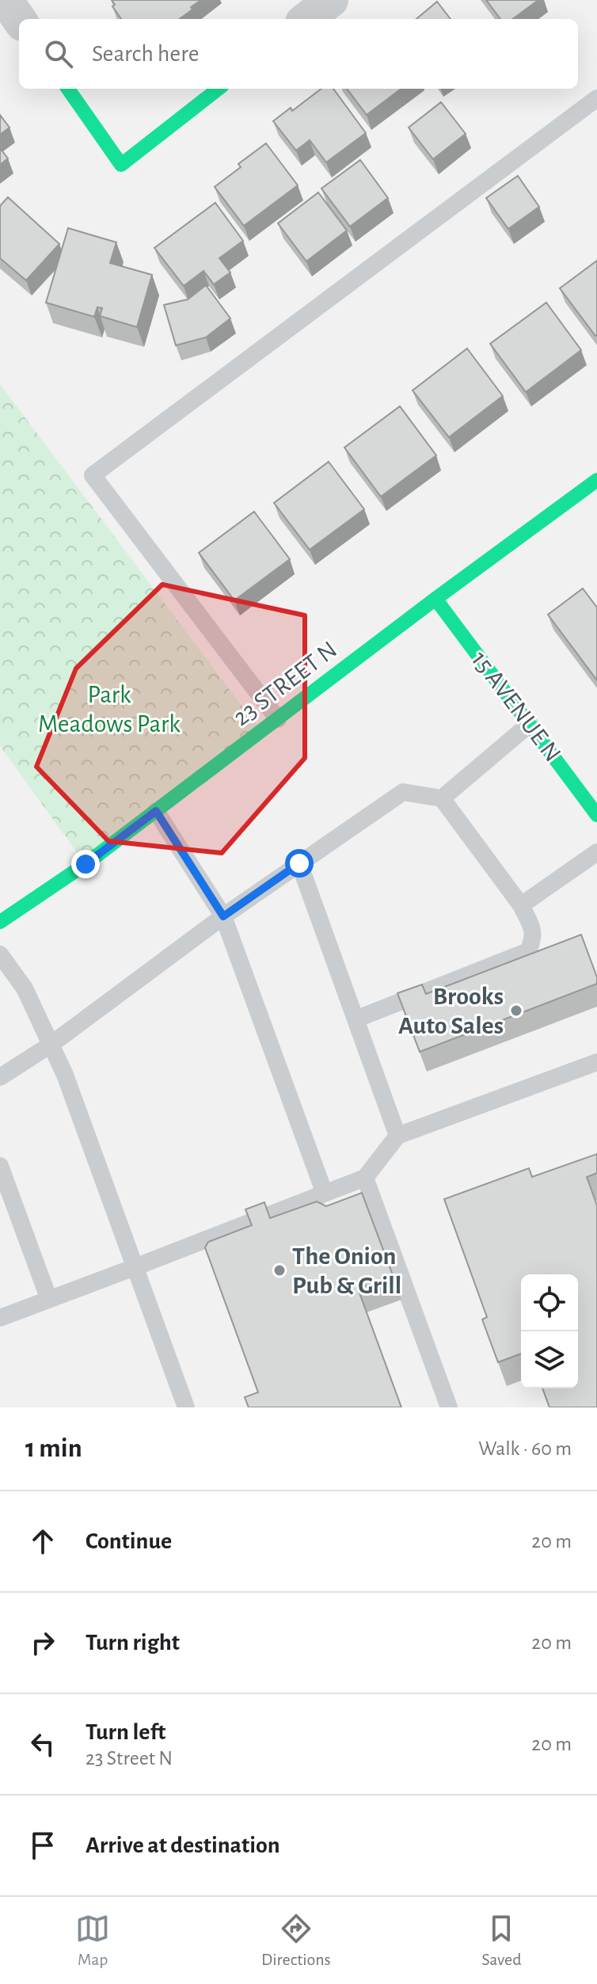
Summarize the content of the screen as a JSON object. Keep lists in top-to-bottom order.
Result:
{
  "streets": {
    "street": ["23 STREET N", "15 AVENUE N"]
  },
  "crossings": [
    ["23 STREET N", "15 AVENUE N"]
  ],
  "parks": ["Park Meadows Park"],
  "places": ["Brooks Auto Sales", "The Onion Pub & Grill"],
  "page": {
    "search": "Search here",
    "heading": ["1 min", "Walk · 60 m"],
    "list": [
      ["Continue", "20 m"],
      ["Turn right", "20 m"],
      ["Turn left", "23 Street N", "20 m"],
      "Arrive at destination"
    ],
    "nav": ["Map", "Directions", "Saved"]
  }
}
